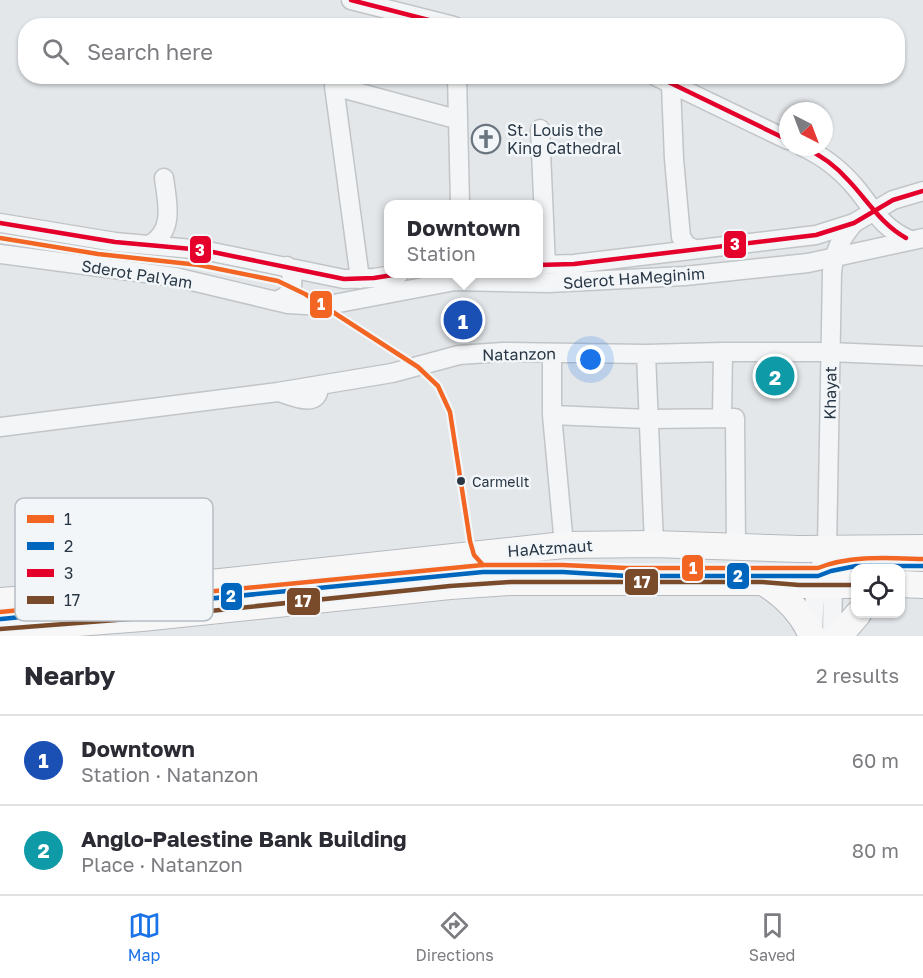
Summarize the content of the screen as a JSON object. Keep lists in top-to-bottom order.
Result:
{
  "streets": {
    "highway": ["HaAtzmaut"],
    "street": [
      "Sderot PalYam",
      "Sderot HaMeginim",
      "Natanzon",
      "Khayat"
    ]
  },
  "crossings": [
    ["Sderot PalYam", "Sderot HaMeginim"],
    ["Sderot HaMeginim", "Khayat"],
    ["Natanzon", "Khayat"],
    ["Khayat", "HaAtzmaut"]
  ],
  "places": {
    "church": ["St. Louis the King Cathedral"],
    "other": ["Carmelit"]
  },
  "lines": [
    "transit line 3",
    "transit line 1",
    "transit line 2",
    "transit line 17"
  ],
  "legend": [
    "1",
    "2",
    "3",
    "17"
  ],
  "north": "bottom right",
  "page": {
    "search": "Search here",
    "popup": ["Downtown", "Station"],
    "pins": ["1", "2"],
    "heading": ["Nearby", "2 results"],
    "list": [
      {
        "mark": "1",
        "name": "Downtown",
        "note": "Station · Natanzon",
        "value": "60 m"
      },
      {
        "mark": "2",
        "name": "Anglo-Palestine Bank Building",
        "note": "Place · Natanzon",
        "value": "80 m"
      }
    ],
    "nav": ["Map", "Directions", "Saved"]
  }
}
